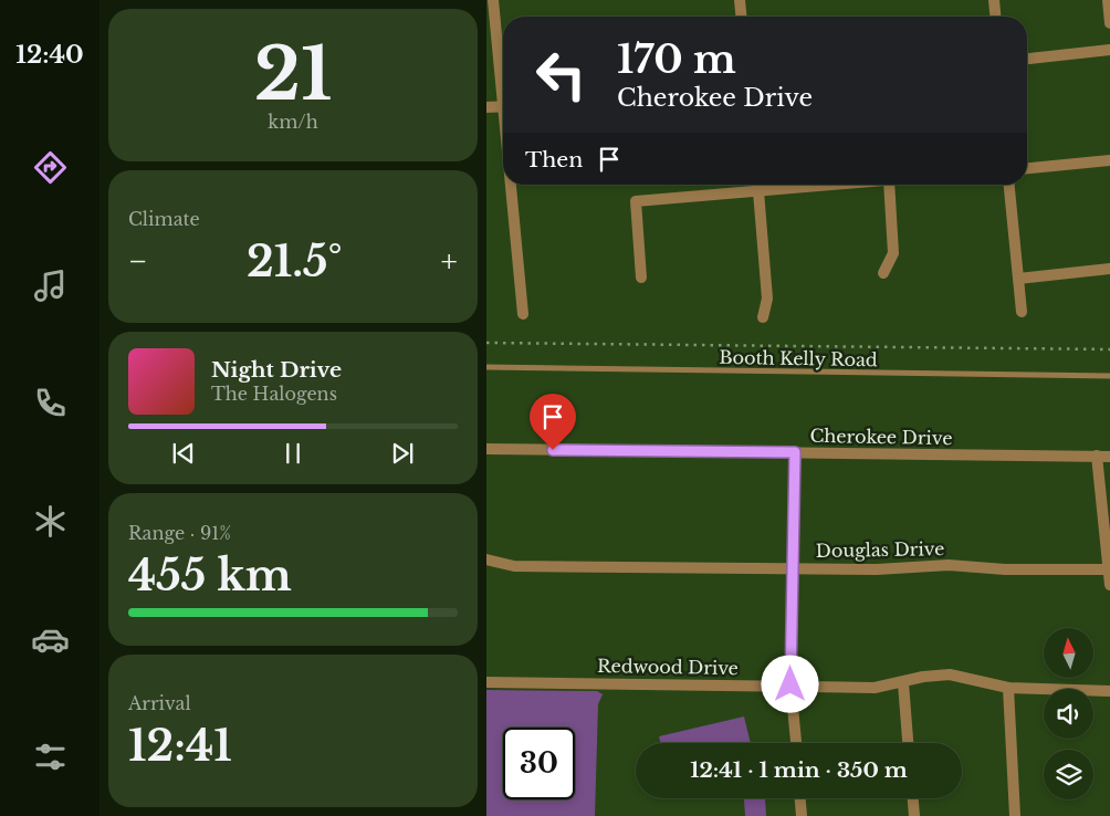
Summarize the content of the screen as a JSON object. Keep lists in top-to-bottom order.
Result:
{
  "streets": {
    "street": ["Cherokee Drive", "Douglas Drive", "Redwood Drive"],
    "lane": ["Booth Kelly Road"]
  },
  "north": "top",
  "page": {
    "tabs": "12:40",
    "tile": [
      ["21", "km/h"],
      "Climate",
      ["Range · 91%", "455 km"],
      ["Arrival", "12:41"]
    ],
    "turn": ["170 m", "Cherokee Drive"],
    "then": "Then",
    "heat": ["−", "21.5°", "+"],
    "song": ["Night Drive", "The Halogens"],
    "limit": "30",
    "trip": "12:41 · 1 min · 350 m"
  }
}
